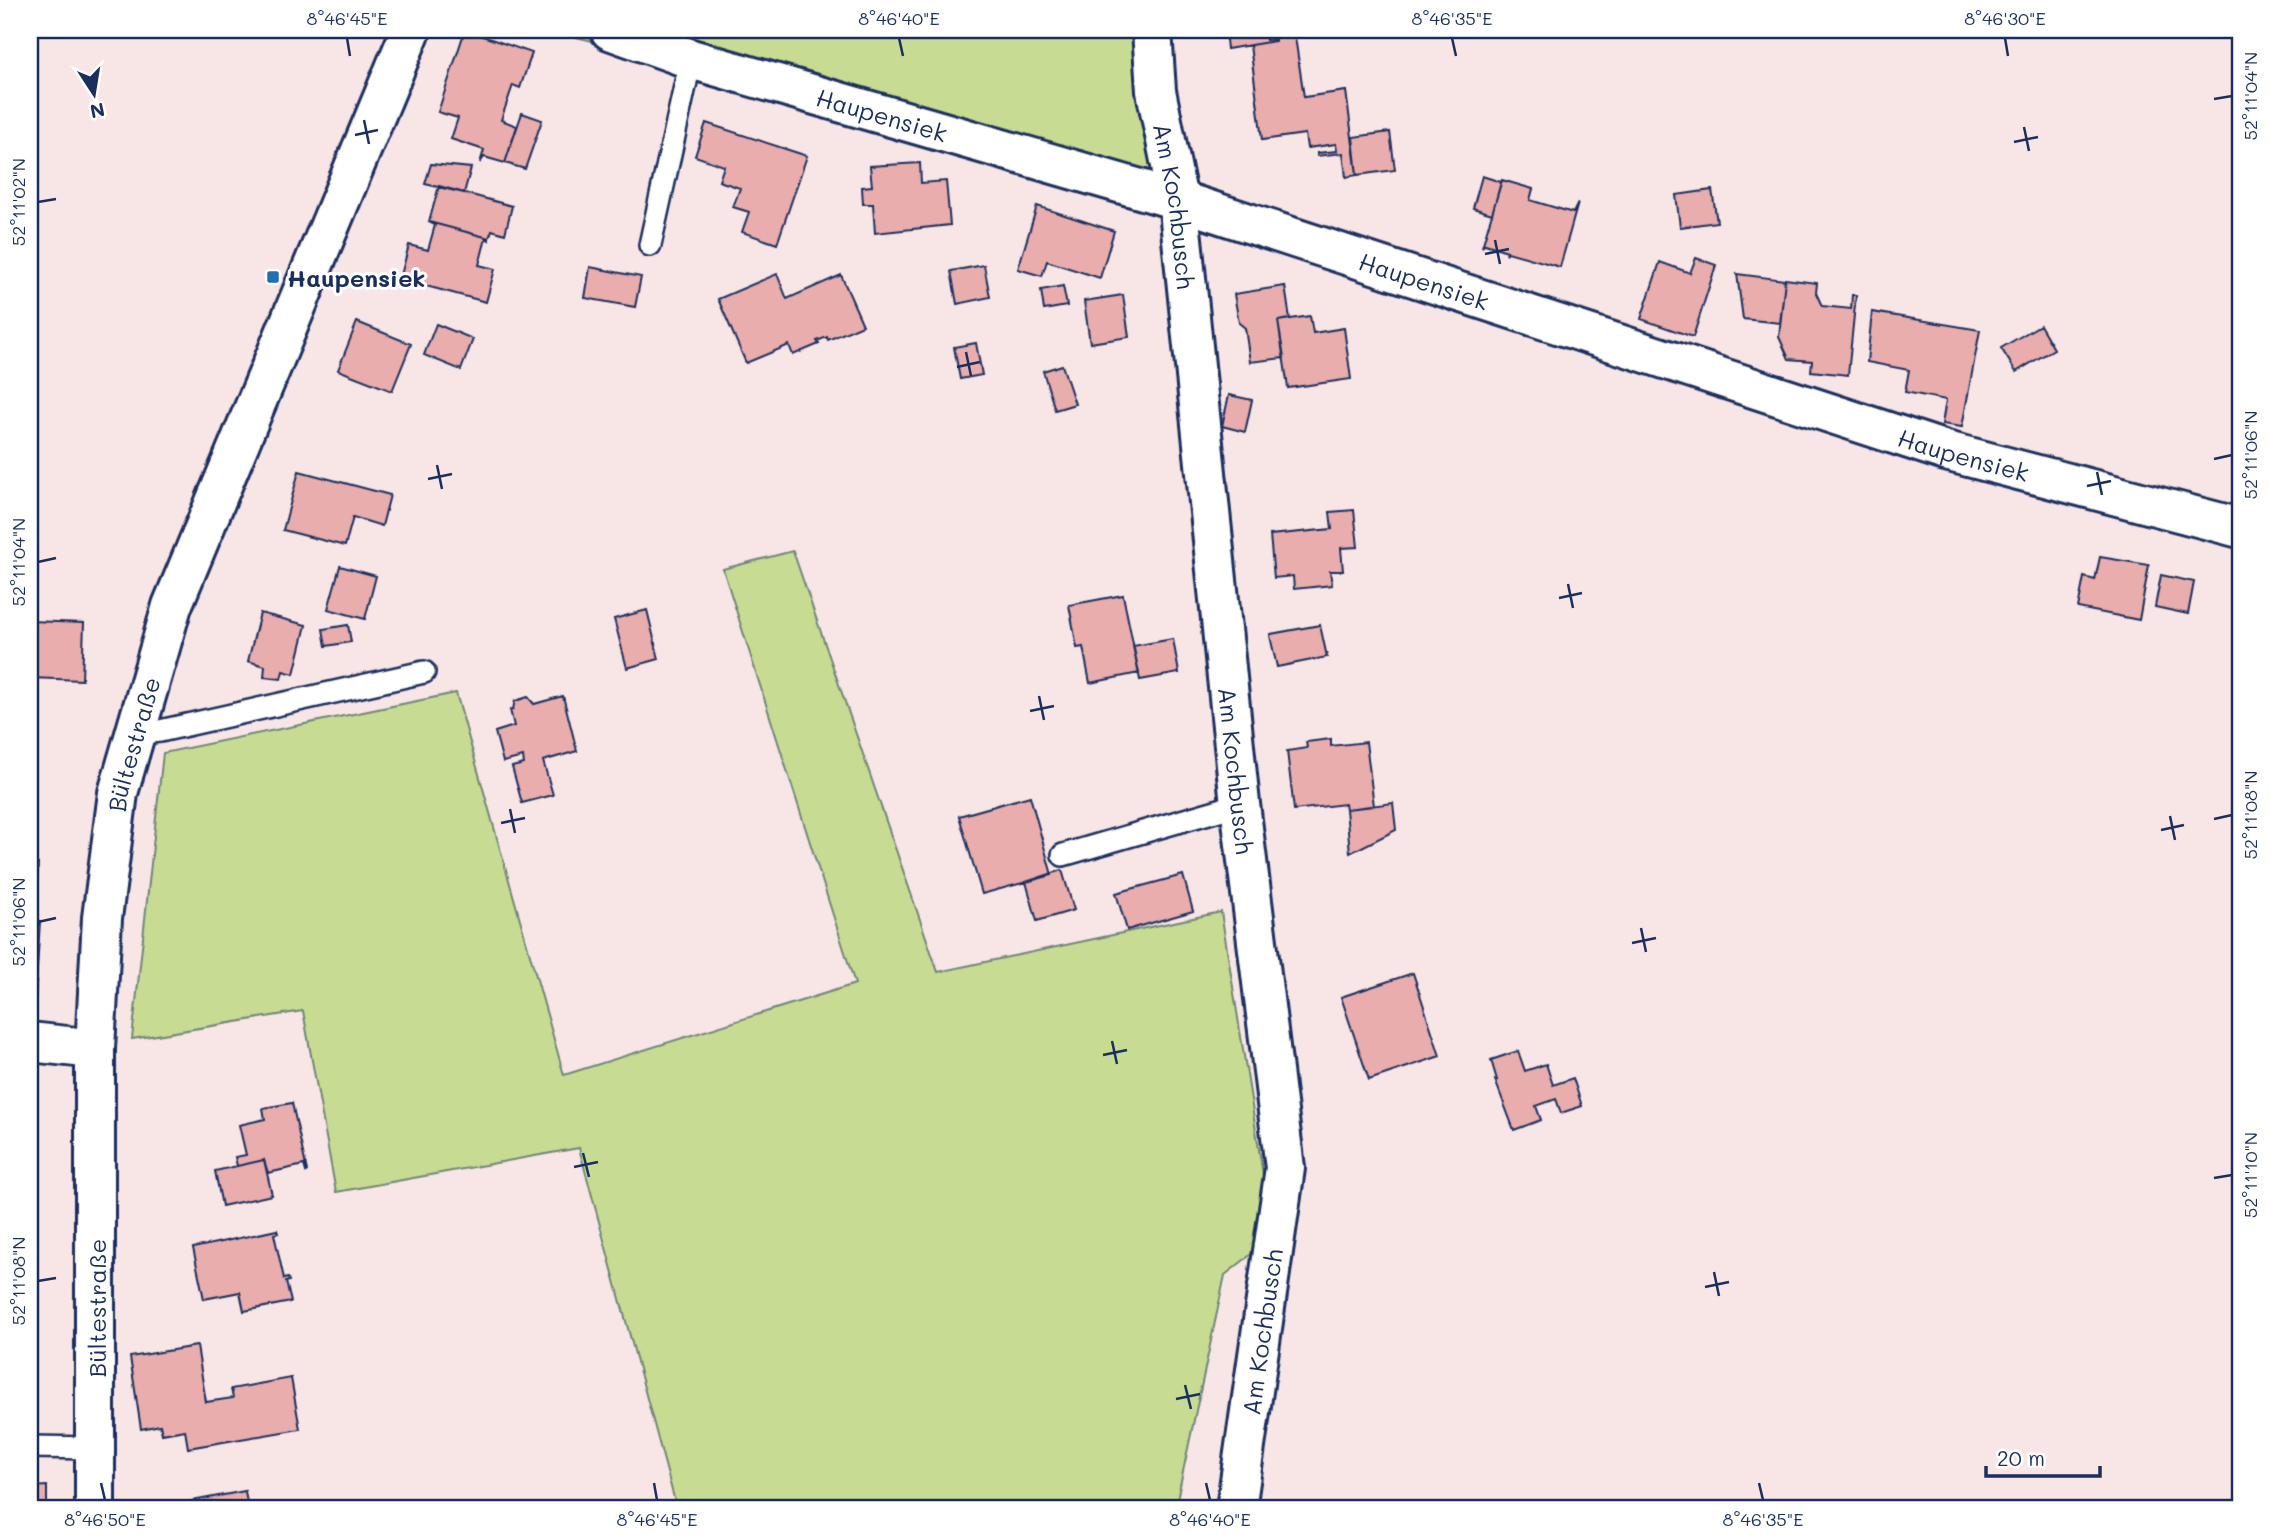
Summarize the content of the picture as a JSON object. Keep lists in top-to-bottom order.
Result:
{
  "streets": {
    "street": ["Haupensiek", "Am Kochbusch", "Bültestraße"]
  },
  "crossings": [
    ["Haupensiek", "Am Kochbusch"]
  ],
  "places": {
    "transit": ["Haupensiek"]
  },
  "scale_bar": "20 m",
  "north": "bottom",
  "coordinates": [
    "8°46'45\"E",
    "8°46'40\"E",
    "8°46'35\"E",
    "8°46'30\"E",
    "52°11'04\"N",
    "52°11'02\"N",
    "52°11'06\"N",
    "52°11'08\"N",
    "52°11'10\"N",
    "8°46'50\"E"
  ]
}
